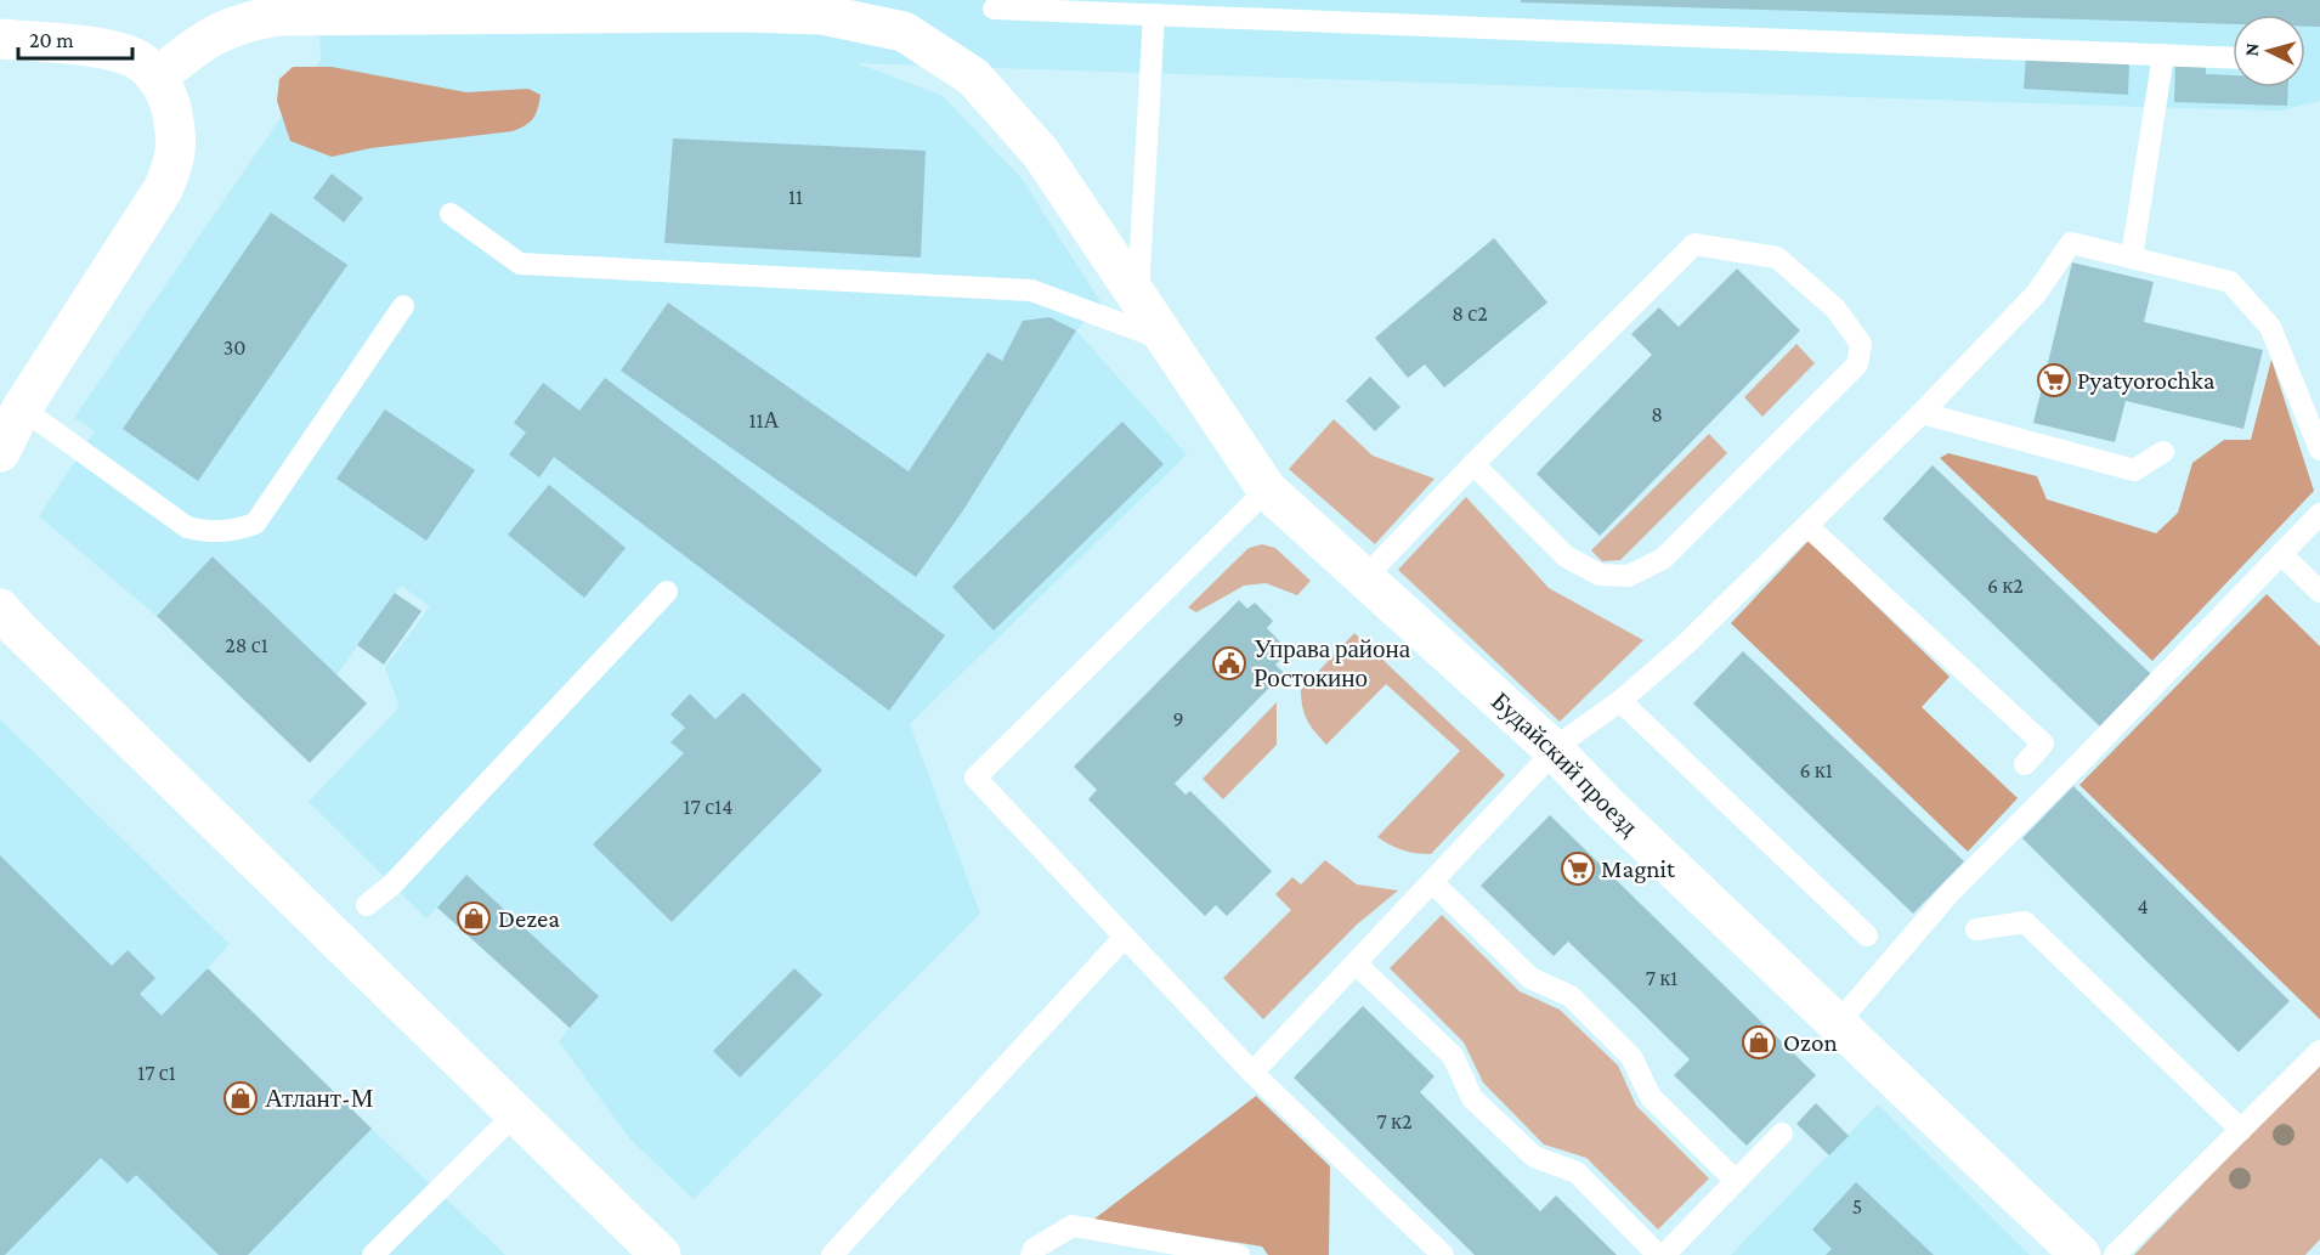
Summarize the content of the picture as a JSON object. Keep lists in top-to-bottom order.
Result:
{
  "streets": {
    "street": ["Будайский проезд"]
  },
  "places": {
    "supermarket": ["Pyatyorochka", "Magnit"],
    "public building": ["Управа района Ростокино"],
    "shop": ["Dezea", "Ozon", "Атлант-М"]
  },
  "house_numbers": [
    "11",
    "8 с2",
    "30",
    "8",
    "11А",
    "6 к2",
    "28 с1",
    "9",
    "6 к1",
    "17 с14",
    "4",
    "7 к1",
    "17 с1",
    "7 к2",
    "5"
  ],
  "scale_bar": "20 m",
  "north": "left"
}
